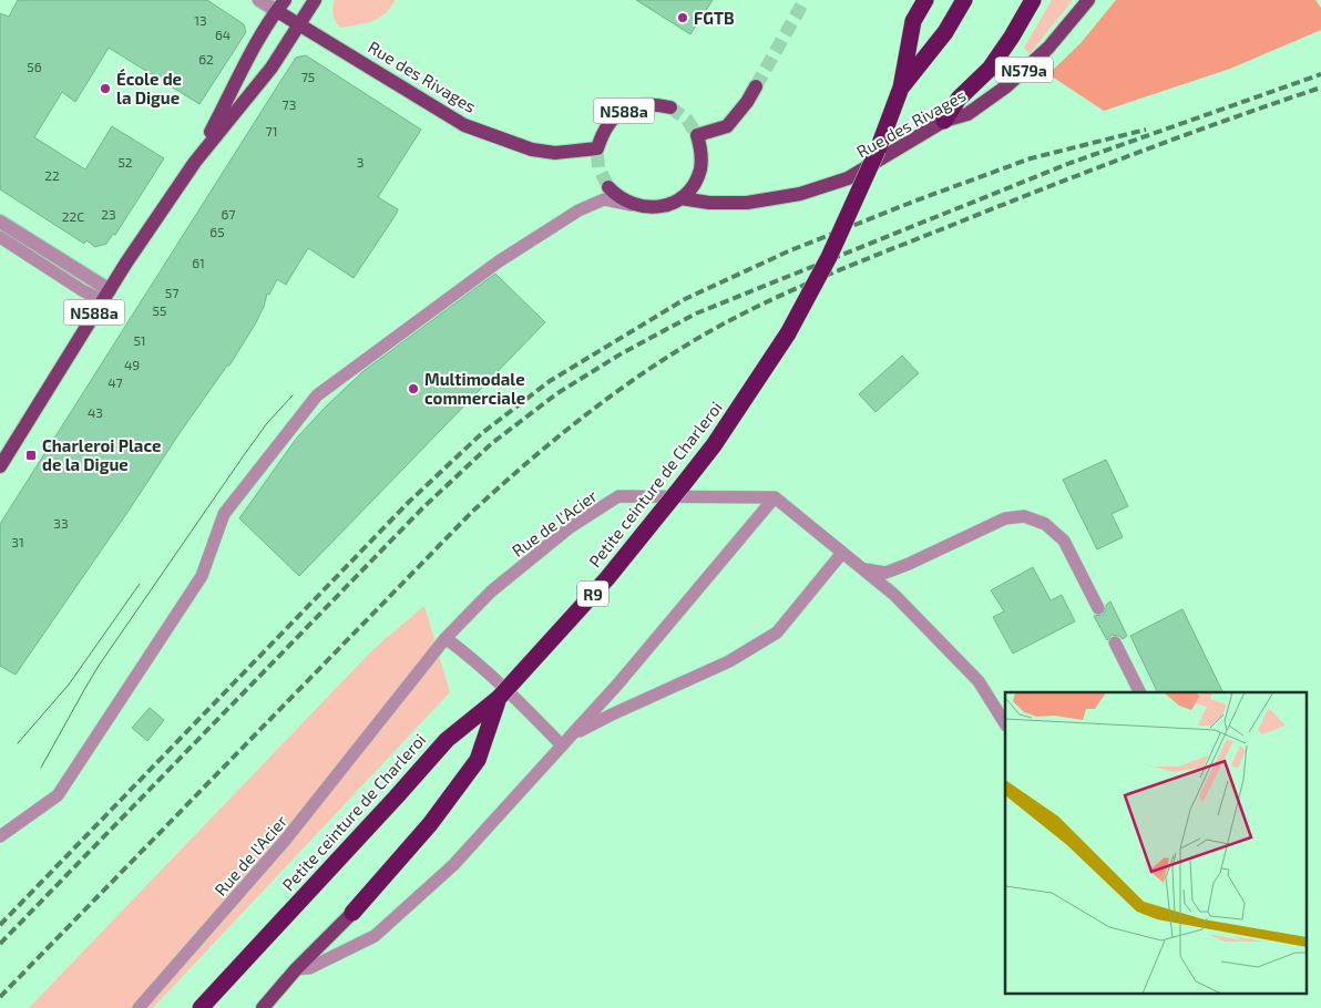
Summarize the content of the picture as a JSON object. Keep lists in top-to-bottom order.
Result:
{
  "streets": {
    "highway": ["Petite ceinture de Charleroi", "R9"],
    "main road": ["N579a", "Rue des Rivages", "N588a"],
    "lane": ["Rue de l'Acier"]
  },
  "crossings": [
    ["Rue des Rivages", "N588a"]
  ],
  "places": {
    "other": ["FGTB", "École de la Digue", "Multimodale commerciale"],
    "transit": ["Charleroi Place de la Digue"]
  },
  "house_numbers": [
    "13",
    "64",
    "62",
    "56",
    "75",
    "73",
    "71",
    "52",
    "3",
    "22",
    "23",
    "67",
    "22C",
    "65",
    "61",
    "57",
    "55",
    "51",
    "49",
    "47",
    "43",
    "33",
    "31"
  ]
}
